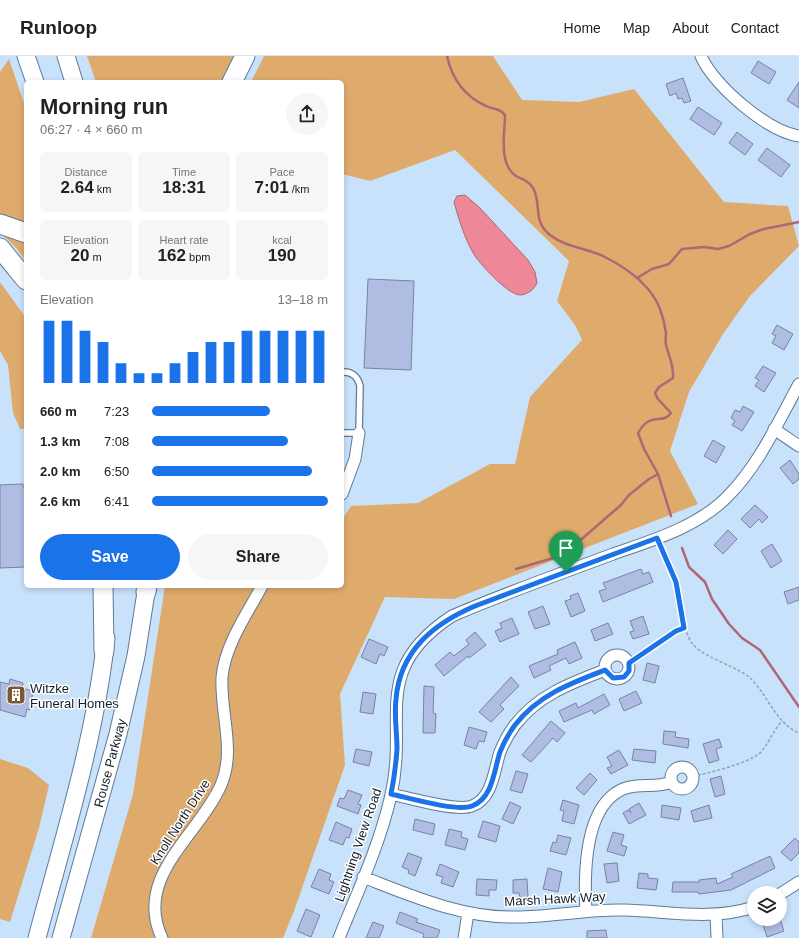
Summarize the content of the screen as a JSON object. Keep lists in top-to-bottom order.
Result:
{
  "streets": {
    "main road": ["Rouse Parkway"],
    "street": ["Knoll North Drive", "Lightning View Road", "Marsh Hawk Way"]
  },
  "crossings": [
    ["Lightning View Road", "Marsh Hawk Way"]
  ],
  "places": {
    "building": ["Witzke Funeral Homes"]
  },
  "page": {
    "header": "Runloop",
    "nav": [
      "Home",
      "Map",
      "About",
      "Contact"
    ],
    "heading": ["Morning run", "06:27 · 4 × 660 m"],
    "stats": [
      ["Distance", "2.64 km"],
      ["Time", "18:31"],
      ["Pace", "7:01 /km"],
      ["Elevation", "20 m"],
      ["Heart rate", "162 bpm"],
      ["kcal", "190"]
    ],
    "chart": ["Elevation", "13–18 m"],
    "list": [
      {
        "name": "660 m",
        "note": "7:23"
      },
      {
        "name": "1.3 km",
        "note": "7:08"
      },
      {
        "name": "2.0 km",
        "note": "6:50"
      },
      {
        "name": "2.6 km",
        "note": "6:41"
      }
    ],
    "buttons": ["Save", "Share"]
  }
}
